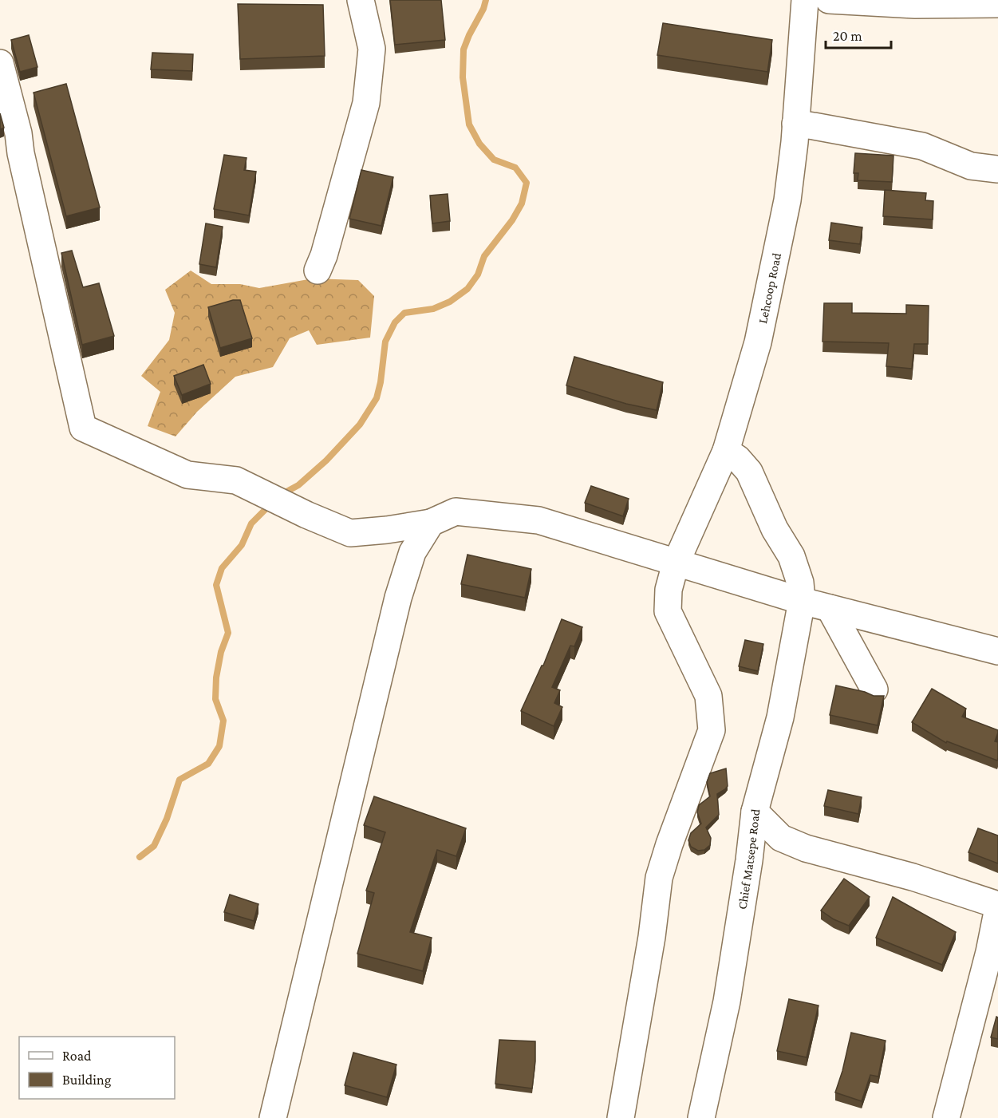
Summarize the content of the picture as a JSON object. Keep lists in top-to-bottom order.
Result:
{
  "streets": {
    "street": ["Lehcoop Road", "Chief Matsepe Road"]
  },
  "crossings": [
    ["Lehcoop Road", "Chief Matsepe Road"]
  ],
  "legend": ["Road", "Building"],
  "scale_bar": "20 m"
}
